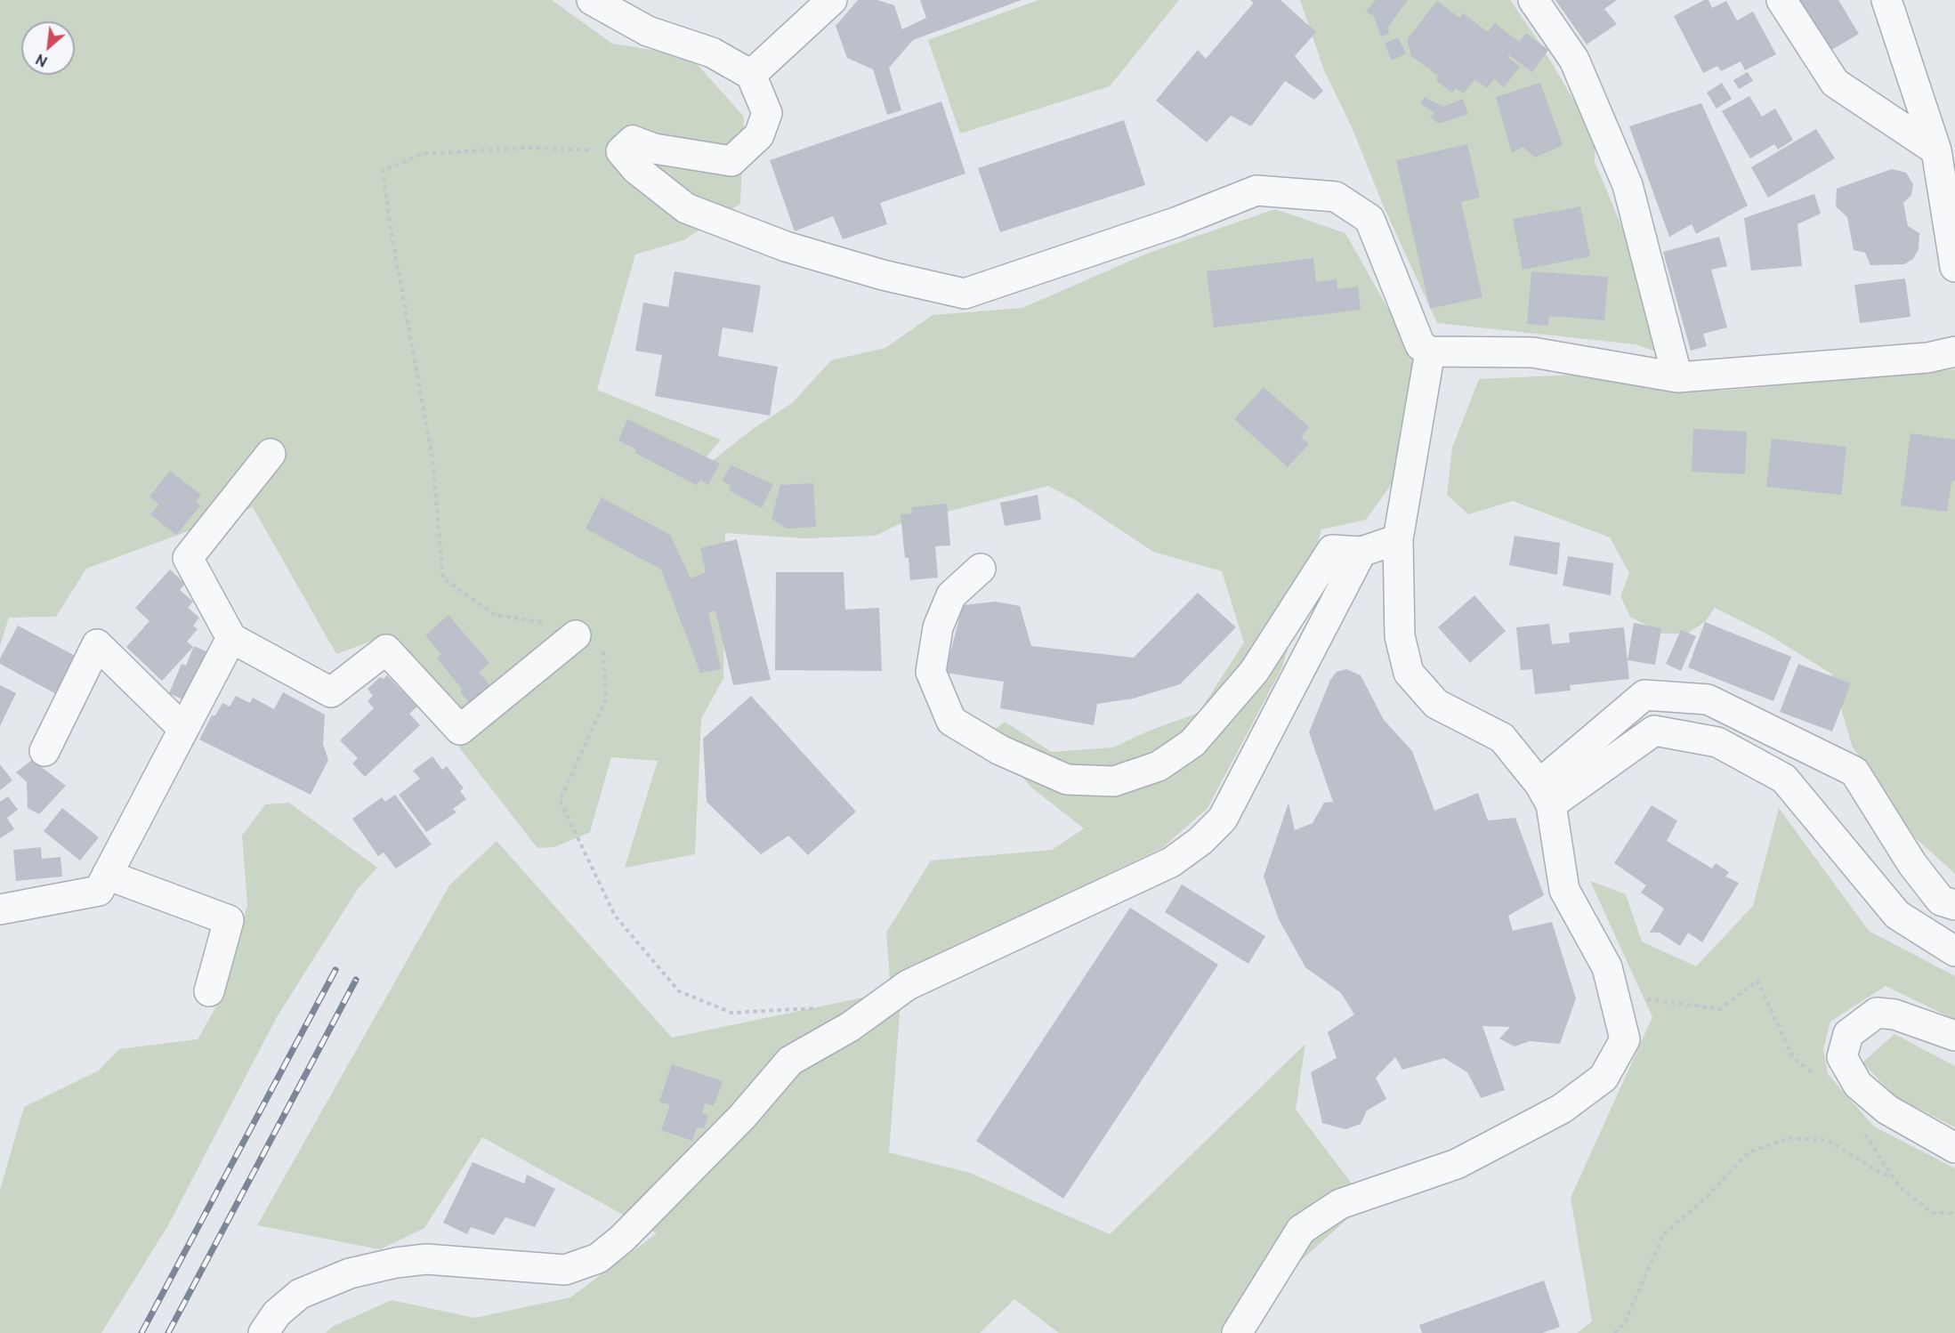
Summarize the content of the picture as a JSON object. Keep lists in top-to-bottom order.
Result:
{
  "north": "bottom left"
}
